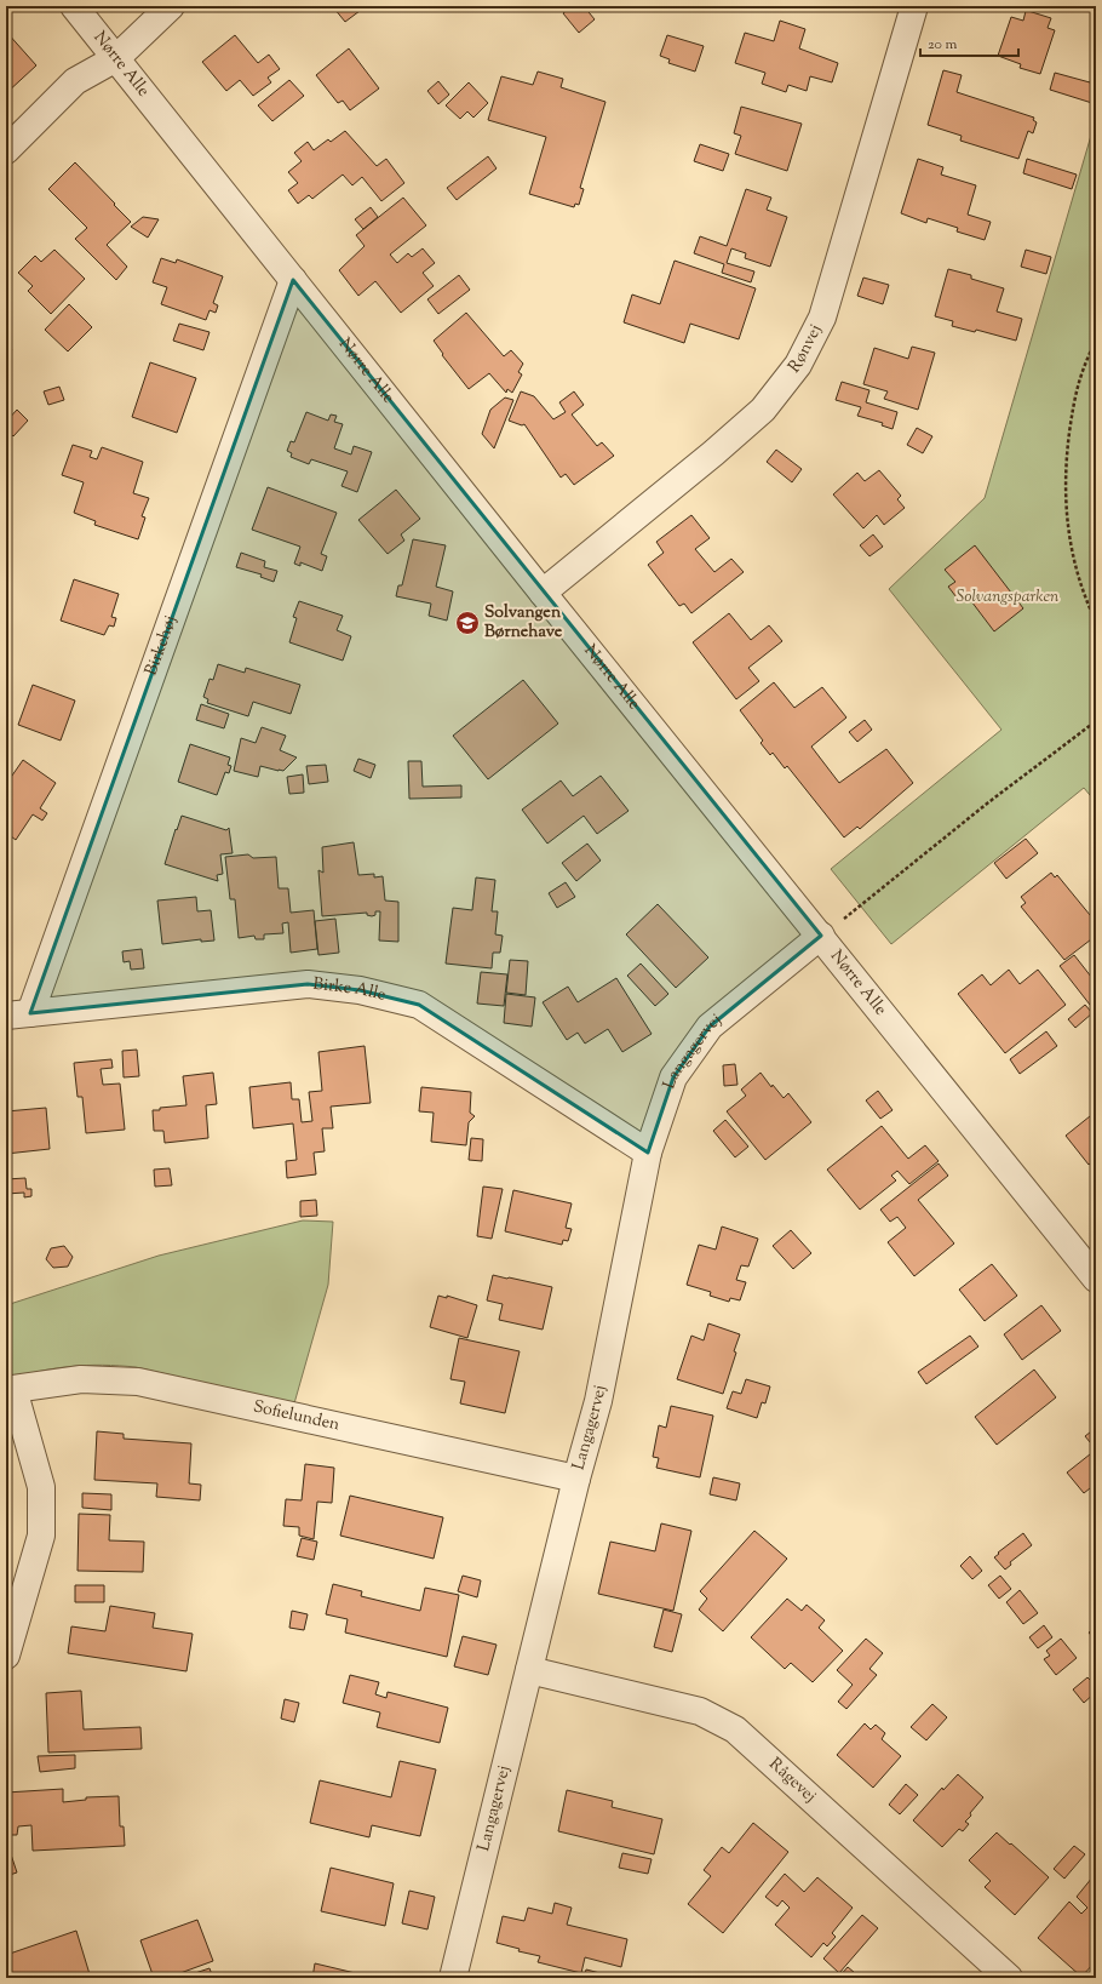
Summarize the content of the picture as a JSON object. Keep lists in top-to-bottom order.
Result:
{
  "streets": {
    "street": [
      "Nørre Alle",
      "Rønvej",
      "Birkehøj",
      "Birke Alle",
      "Langagervej",
      "Sofielunden",
      "Rågevej"
    ]
  },
  "crossings": [
    ["Nørre Alle", "Rønvej"],
    ["Nørre Alle", "Birkehøj"],
    ["Nørre Alle", "Langagervej"],
    ["Birkehøj", "Birke Alle"],
    ["Birke Alle", "Langagervej"],
    ["Langagervej", "Sofielunden"],
    ["Langagervej", "Rågevej"]
  ],
  "parks": ["Solvangsparken"],
  "places": {
    "school or university": ["Solvangen Børnehave"]
  },
  "scale_bar": "20 m"
}
